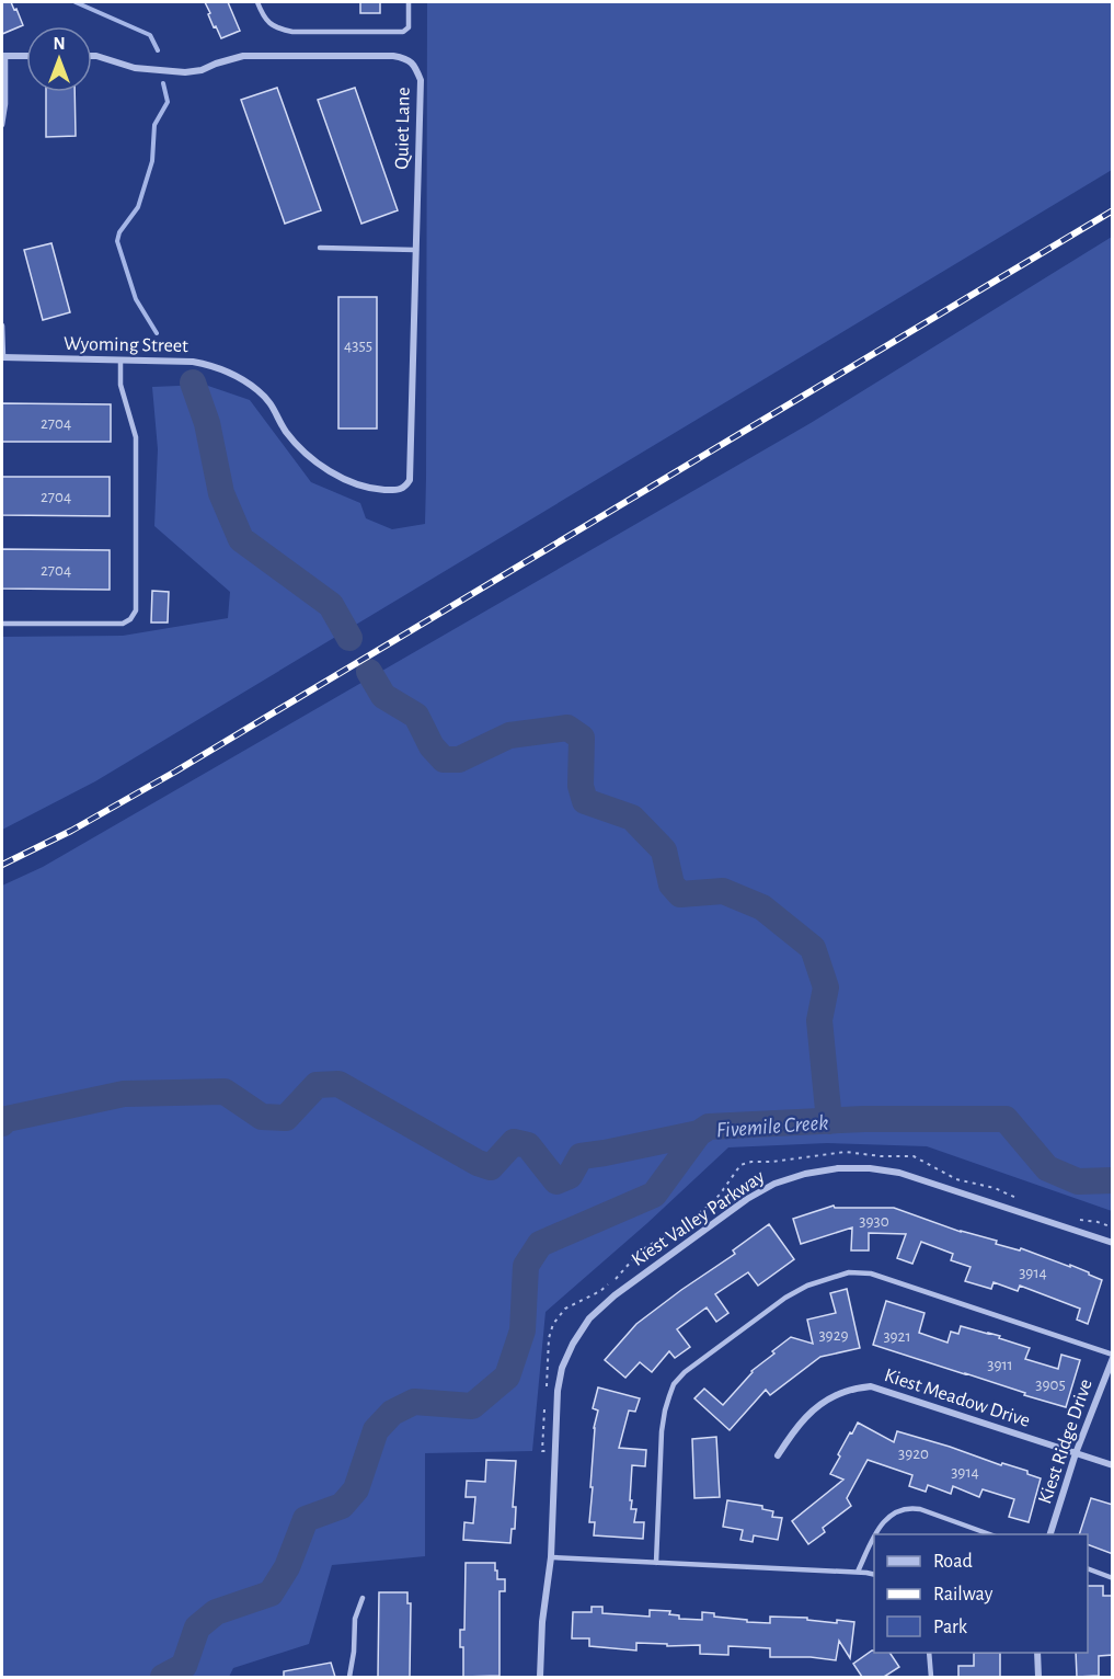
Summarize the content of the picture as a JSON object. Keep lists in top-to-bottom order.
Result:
{
  "streets": {
    "street": [
      "Quiet Lane",
      "Wyoming Street",
      "Kiest Valley Parkway",
      "Kiest Meadow Drive",
      "Kiest Ridge Drive"
    ]
  },
  "crossings": [
    ["Quiet Lane", "Wyoming Street"],
    ["Kiest Meadow Drive", "Kiest Ridge Drive"]
  ],
  "water": ["Fivemile Creek"],
  "house_numbers": [
    "4355",
    "2704",
    "2704",
    "2704",
    "3930",
    "3914",
    "3929",
    "3921",
    "3911",
    "3905",
    "3920",
    "3914"
  ],
  "legend": ["Road", "Railway", "Park"],
  "north": "top"
}
